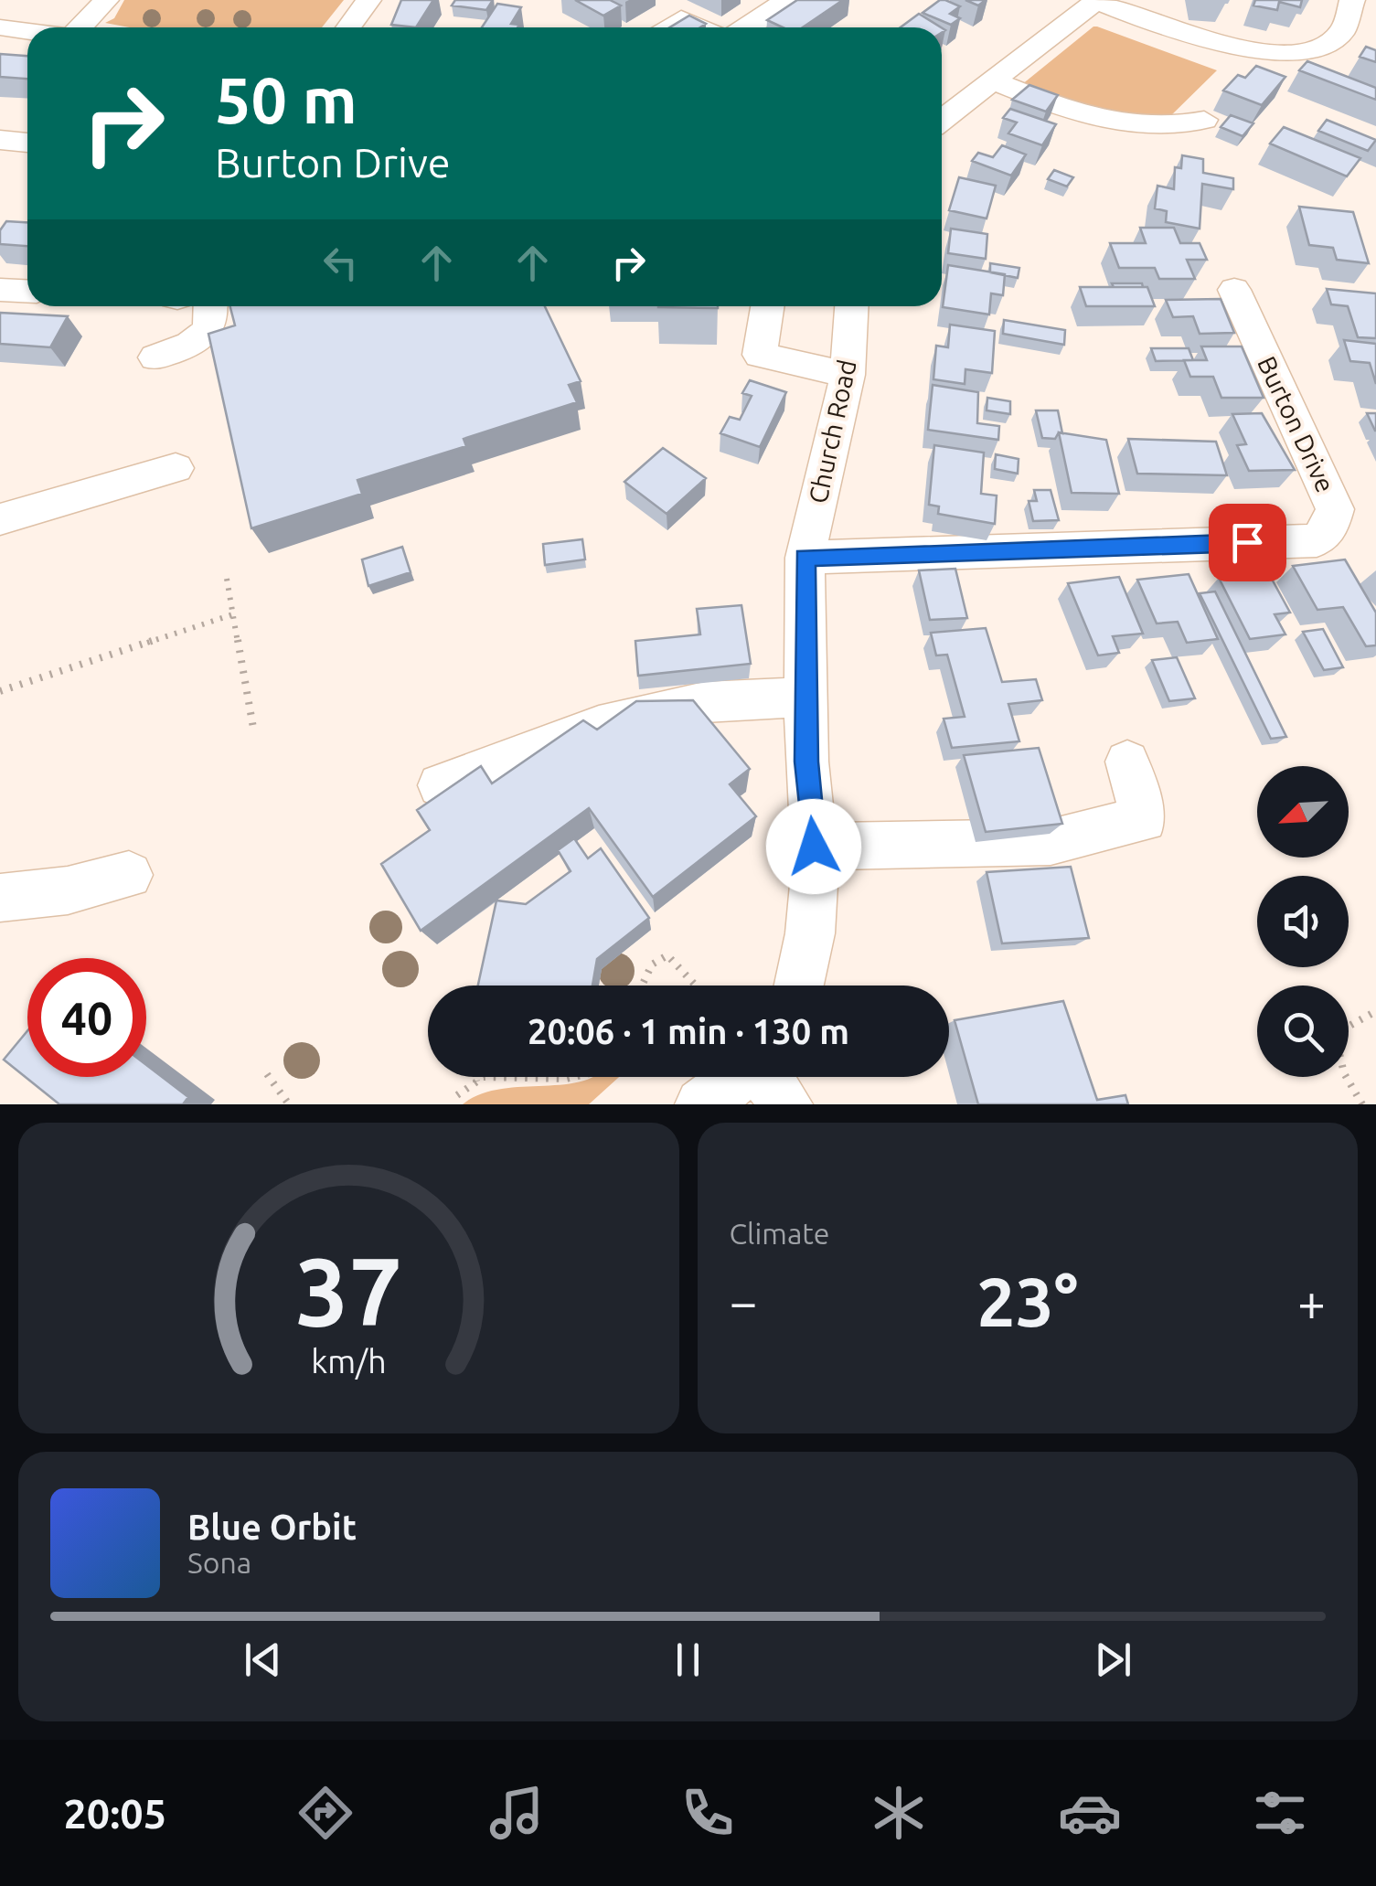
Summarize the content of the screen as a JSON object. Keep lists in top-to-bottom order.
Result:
{
  "streets": {
    "street": ["Burton Drive", "Church Road"]
  },
  "crossings": [
    ["Burton Drive", "Church Road"]
  ],
  "north": "bottom left",
  "page": {
    "turn": ["50 m", "Burton Drive"],
    "limit": "40",
    "trip": "20:06 · 1 min · 130 m",
    "tile": "Climate",
    "heat": ["−", "23°", "+"],
    "song": ["Blue Orbit", "Sona"],
    "tabs": "20:05",
    "gauge": ["37", "km/h"]
  }
}
